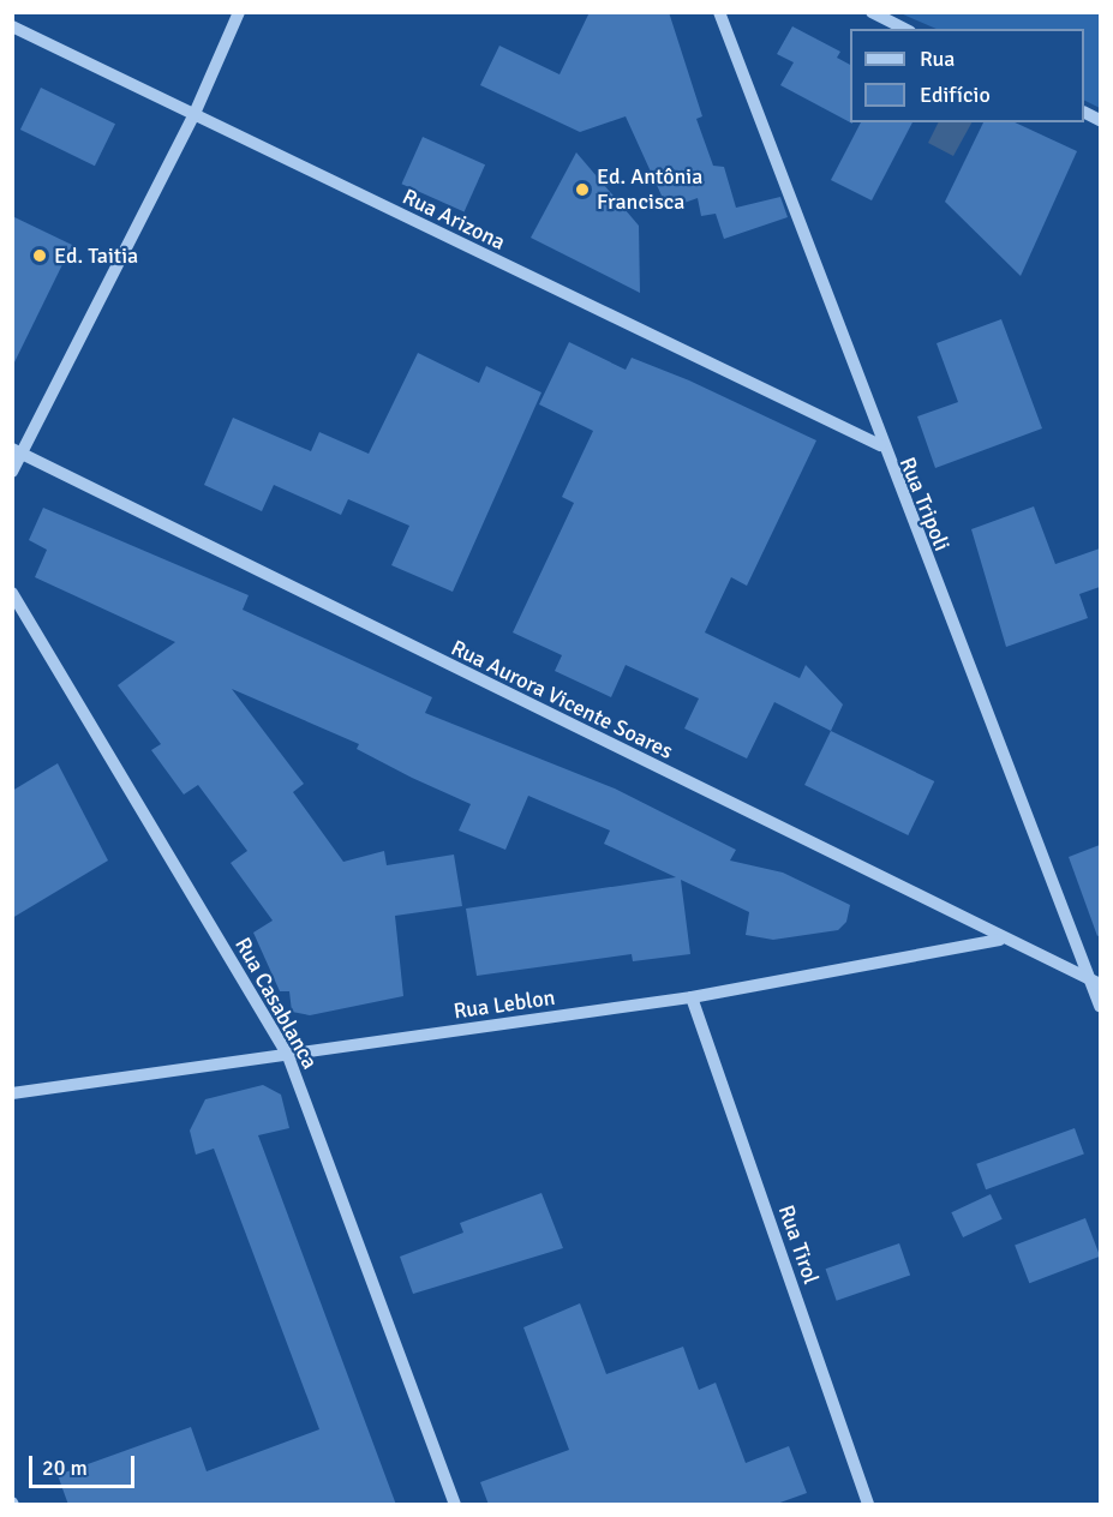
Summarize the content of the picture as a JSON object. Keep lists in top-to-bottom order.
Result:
{
  "streets": {
    "street": [
      "Rua Arizona",
      "Rua Tripoli",
      "Rua Aurora Vicente Soares",
      "Rua Casablanca",
      "Rua Leblon",
      "Rua Tirol"
    ]
  },
  "crossings": [
    ["Rua Arizona", "Rua Tripoli"],
    ["Rua Tripoli", "Rua Aurora Vicente Soares"],
    ["Rua Aurora Vicente Soares", "Rua Leblon"],
    ["Rua Casablanca", "Rua Leblon"],
    ["Rua Leblon", "Rua Tirol"]
  ],
  "places": ["Ed. Antônia Francisca", "Ed. Taitia"],
  "legend": ["Rua", "Edifício"],
  "scale_bar": "20 m"
}
